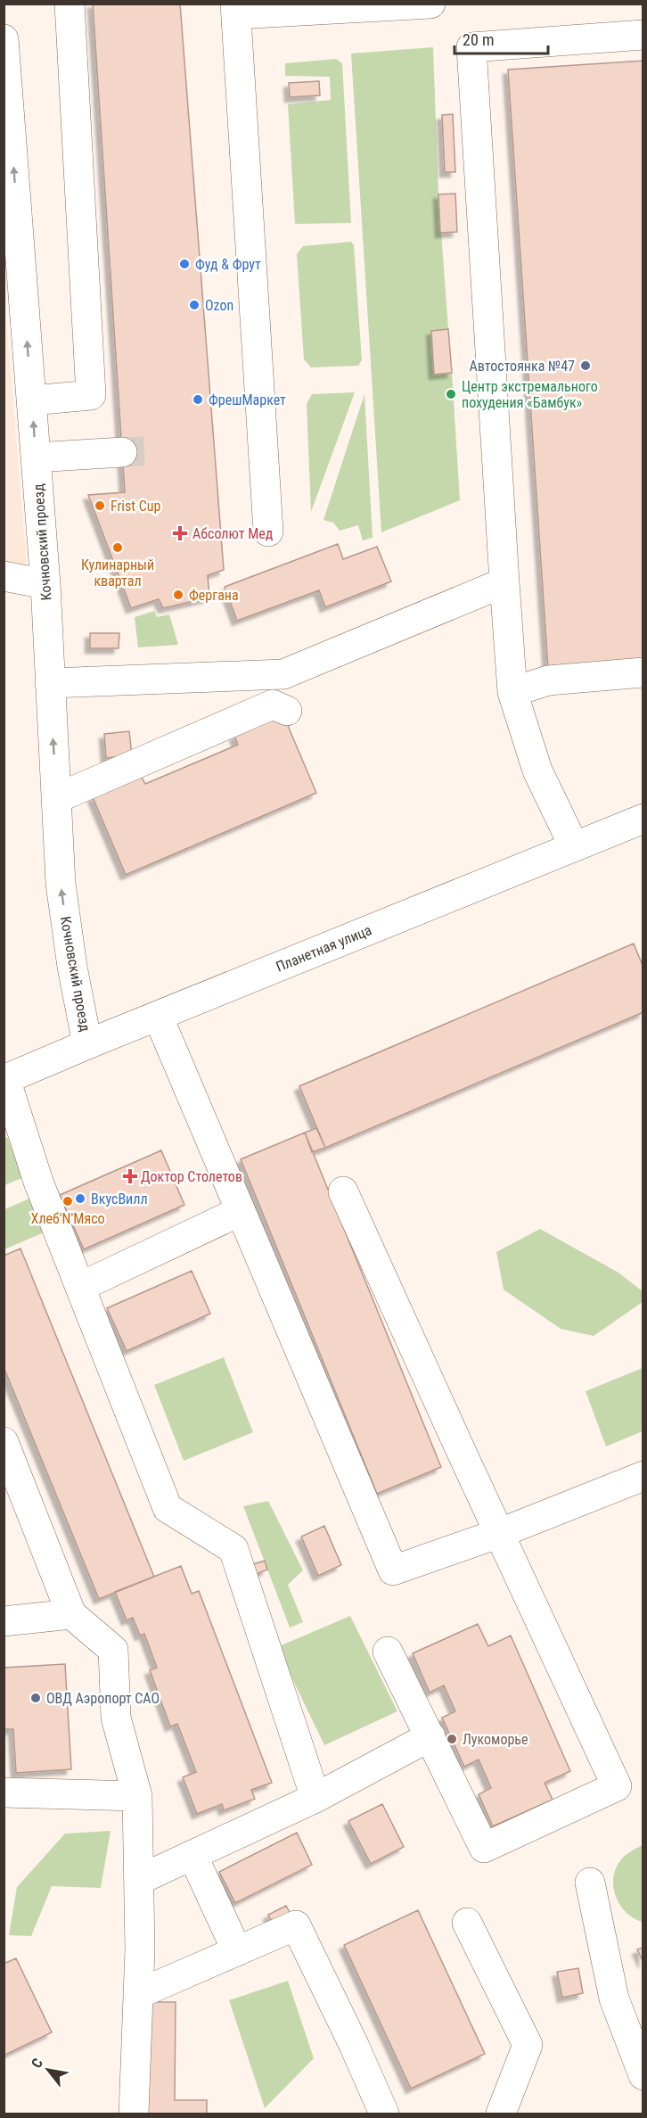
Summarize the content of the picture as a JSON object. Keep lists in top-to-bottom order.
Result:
{
  "streets": {
    "street": ["Кочновский проезд", "Планетная улица"]
  },
  "crossings": [
    ["Кочновский проезд", "Планетная улица"]
  ],
  "places": {
    "other": [
      "Фуд & Фрут",
      "Ozon",
      "Автостоянка №47",
      "Центр экстремального похудения «Бамбук»",
      "ФрешМаркет",
      "Frist Cup",
      "Кулинарный квартал",
      "Фергана",
      "ВкусВилл",
      "Хлеб'N'Мясо",
      "ОВД Аэропорт САО",
      "Лукоморье"
    ],
    "health": ["Абсолют Мед", "Доктор Столетов"]
  },
  "scale_bar": "20 m",
  "north": "top left"
}
